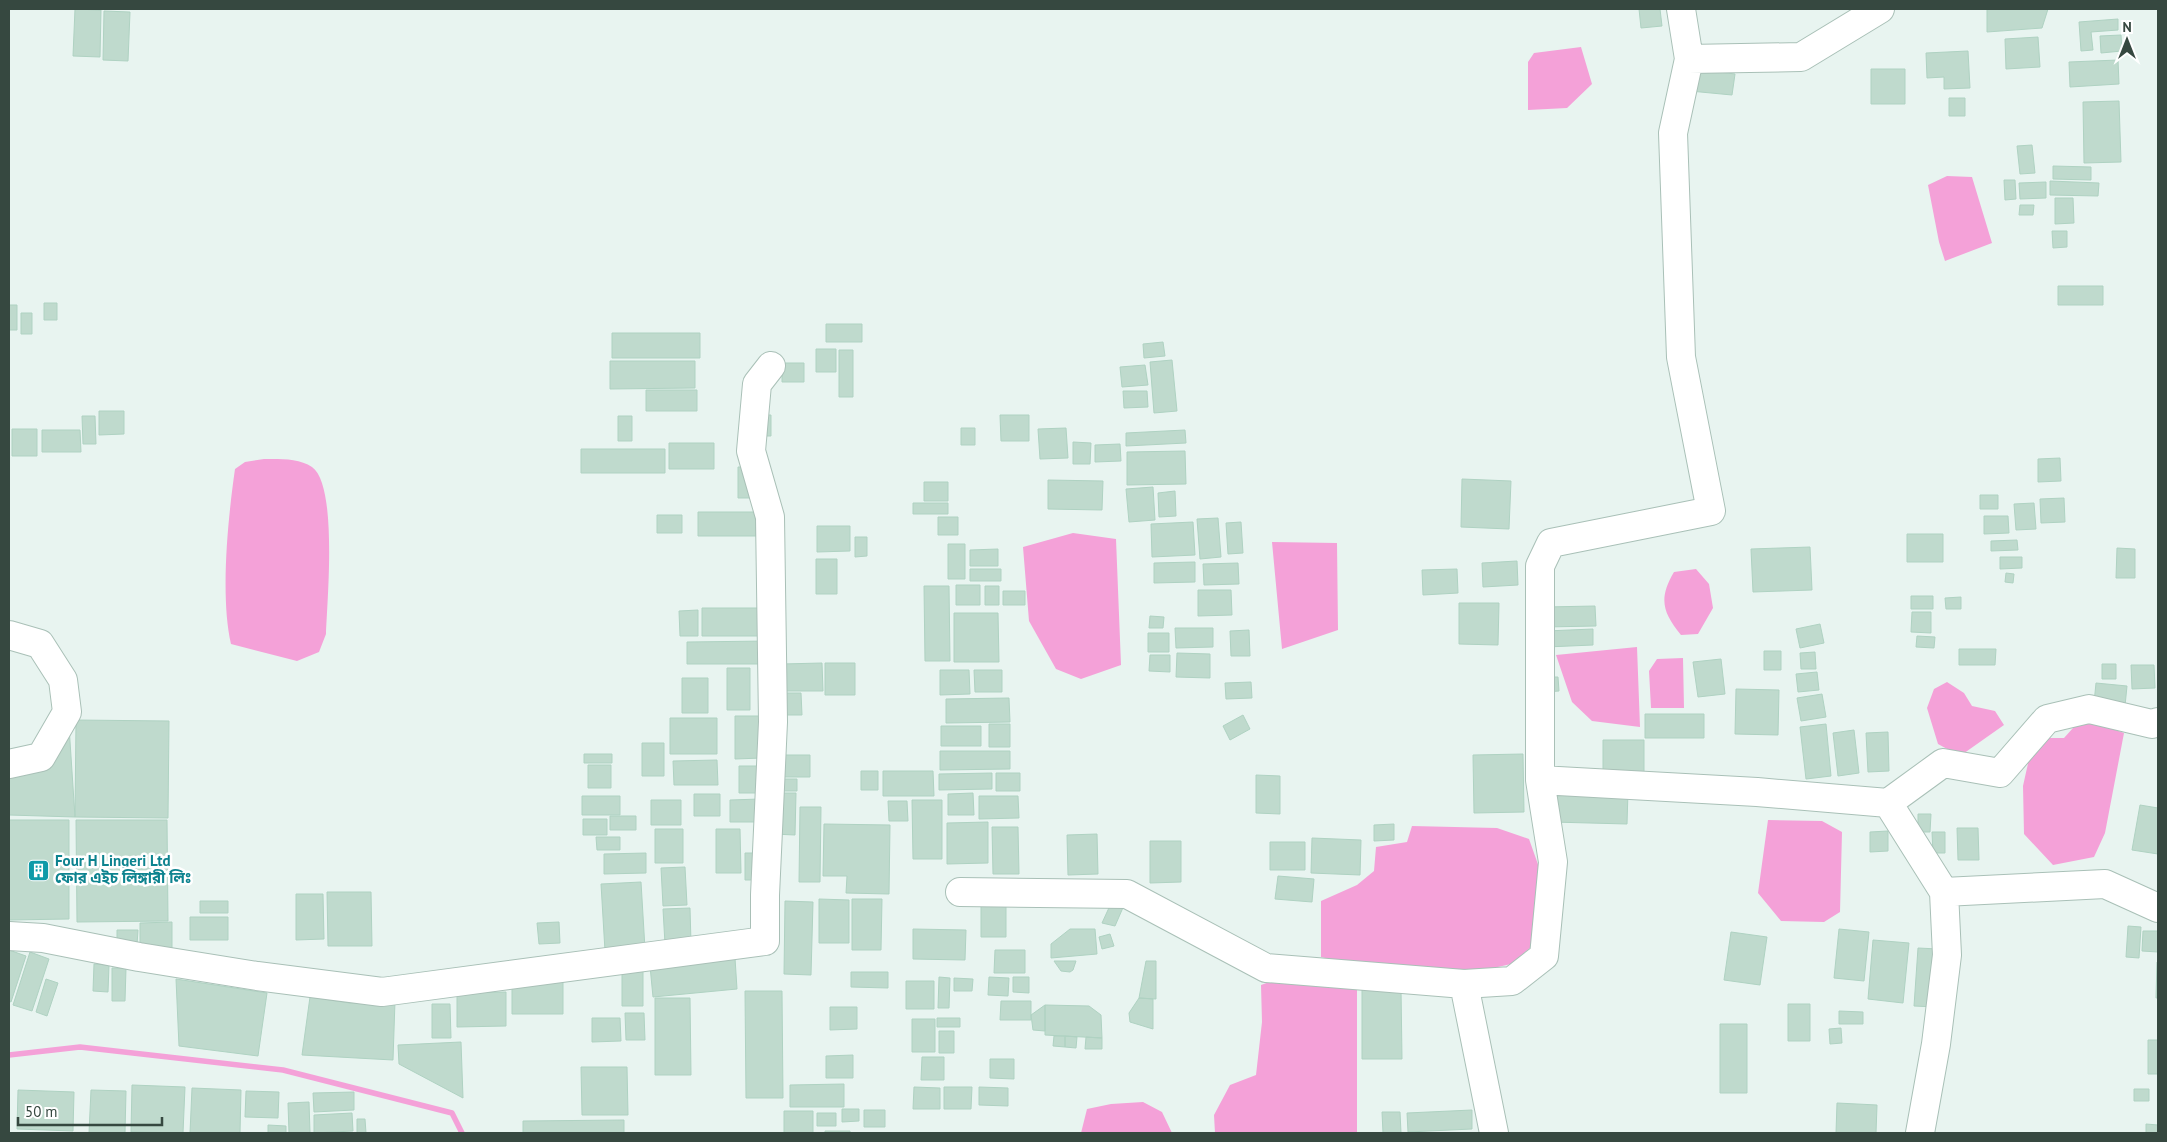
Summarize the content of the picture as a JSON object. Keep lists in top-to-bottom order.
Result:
{
  "places": {
    "building": ["Four H Lingeri Ltd ফোর এইচ লিঙ্গারী লিঃ"]
  },
  "scale_bar": "50 m",
  "north": "top"
}
